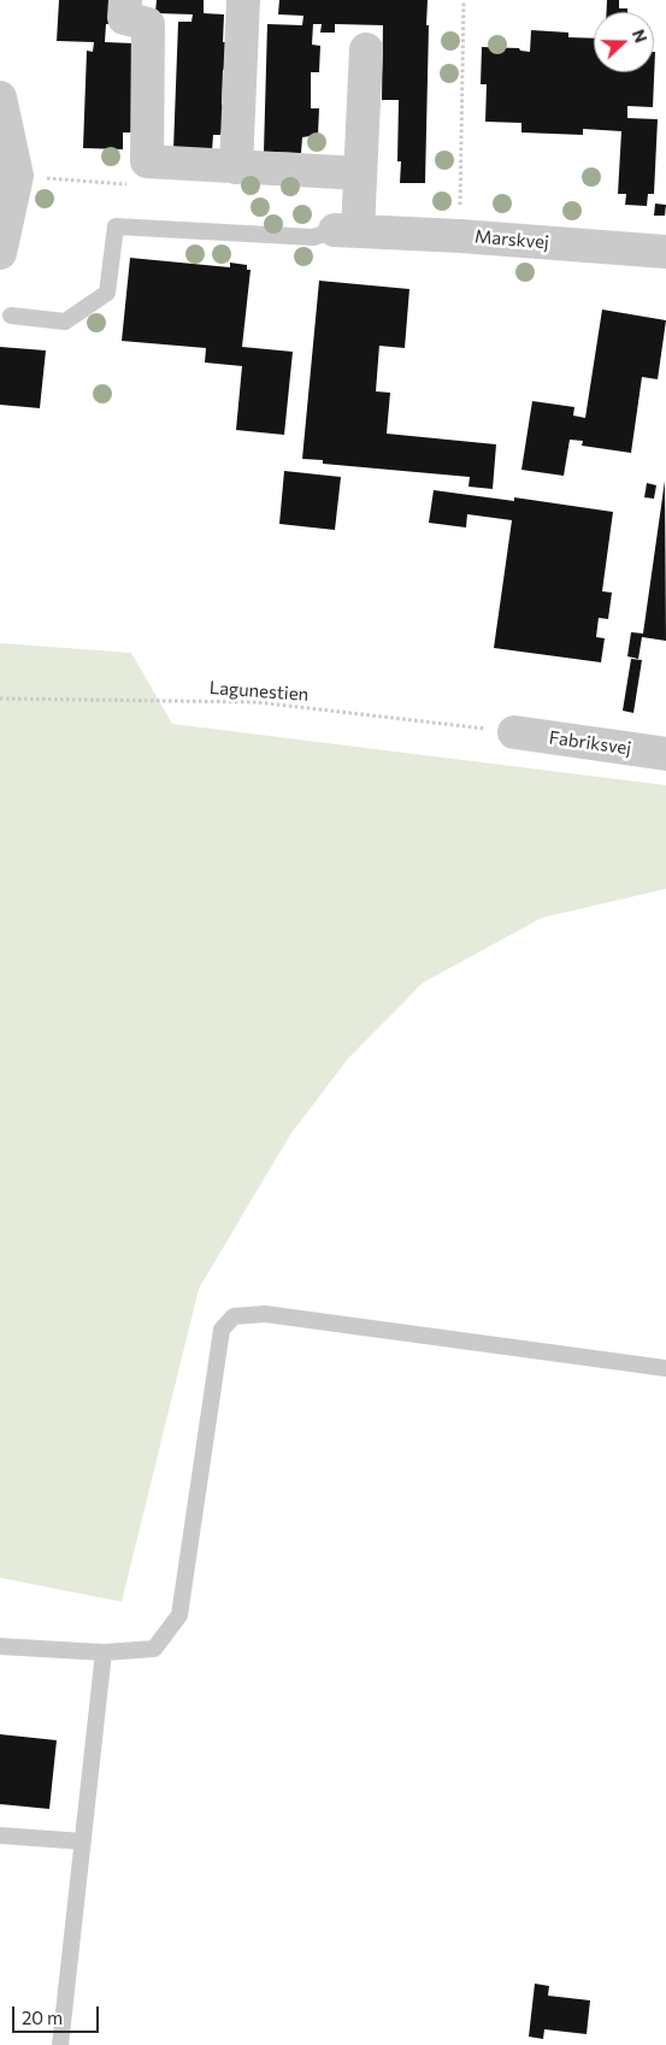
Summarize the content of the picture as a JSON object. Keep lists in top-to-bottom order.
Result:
{
  "streets": {
    "street": ["Marskvej", "Fabriksvej"],
    "path": ["Lagunestien"]
  },
  "crossings": [
    ["Lagunestien", "Fabriksvej"]
  ],
  "scale_bar": "20 m",
  "north": "right"
}
